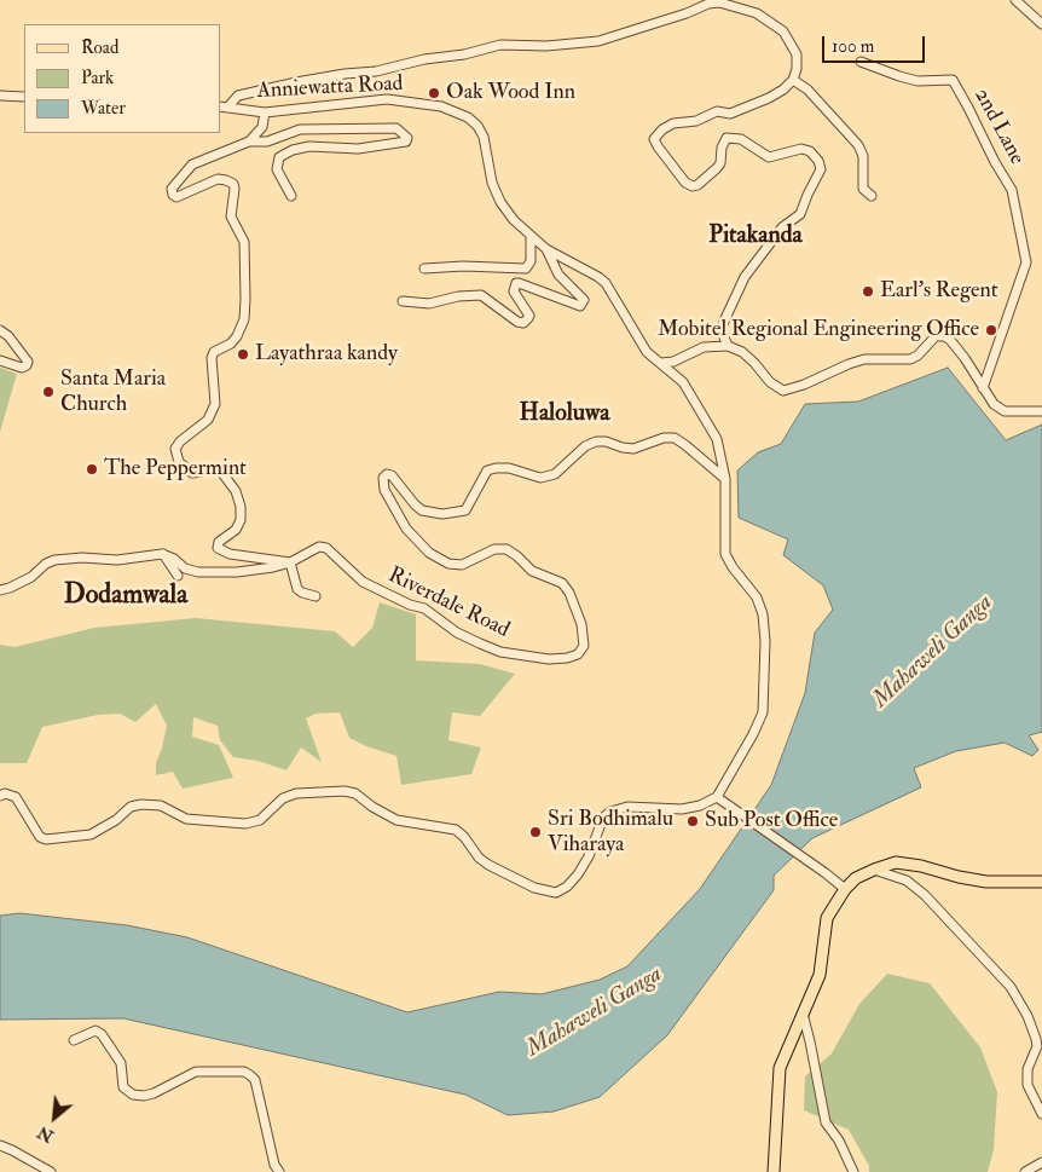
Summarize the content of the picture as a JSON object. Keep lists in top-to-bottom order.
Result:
{
  "streets": {
    "street": ["Anniewatta Road", "2nd Lane", "Riverdale Road"]
  },
  "districts": ["Pitakanda", "Haloluwa", "Dodamwala"],
  "water": ["Mahaweli Ganga"],
  "places": [
    "Oak Wood Inn",
    "Earl's Regent",
    "Mobitel Regional Engineering Office",
    "Layathraa kandy",
    "Santa Maria Church",
    "The Peppermint",
    "Sub Post Office",
    "Sri Bodhimalu Viharaya"
  ],
  "legend": ["Road", "Park", "Water"],
  "scale_bar": "100 m",
  "north": "bottom left"
}
